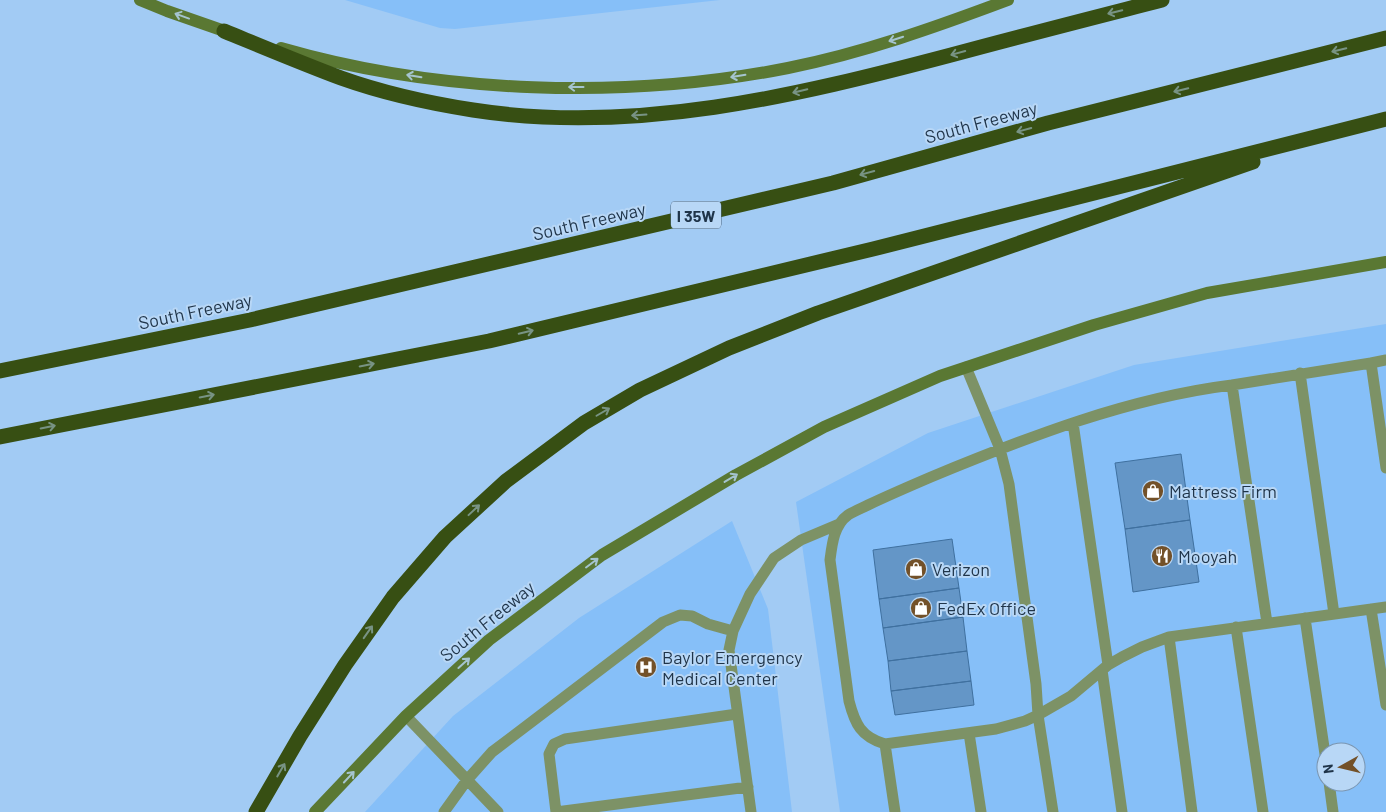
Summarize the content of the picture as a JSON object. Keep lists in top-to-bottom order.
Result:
{
  "streets": {
    "highway": ["South Freeway", "I 35W"]
  },
  "places": {
    "shop": ["Mattress Firm", "Verizon", "FedEx Office"],
    "restaurant": ["Mooyah"],
    "hospital": ["Baylor Emergency Medical Center"]
  },
  "north": "left"
}
